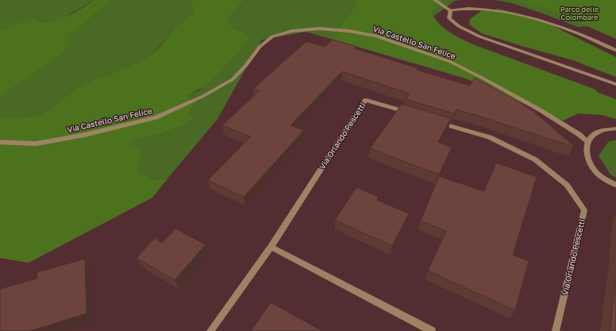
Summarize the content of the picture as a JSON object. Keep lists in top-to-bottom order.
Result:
{
  "streets": {
    "street": ["Via Castello San Felice", "Via Orlando Pescetti"]
  },
  "parks": ["Parco delle Colombare"]
}
